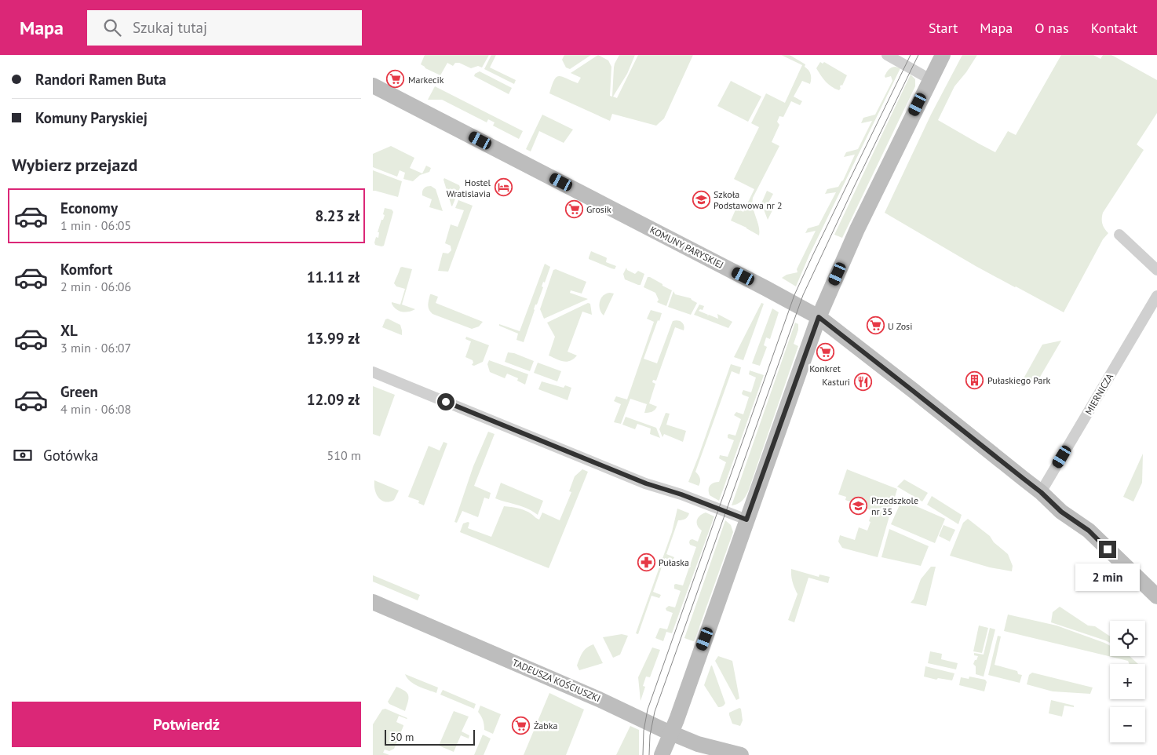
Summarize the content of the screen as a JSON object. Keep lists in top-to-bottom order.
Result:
{
  "streets": {
    "street": ["KOMUNY PARYSKIEJ", "MIERNICZA", "TADEUSZA KOŚCIUSZKI"]
  },
  "crossings": [
    ["KOMUNY PARYSKIEJ", "MIERNICZA"]
  ],
  "places": {
    "supermarket": [
      "Markecik",
      "Grosik",
      "U Zosi",
      "Konkret",
      "Żabka"
    ],
    "hotel": ["Hostel Wratislavia"],
    "school or university": ["Szkoła Podstawowa nr 2", "Przedszkole nr 35"],
    "building": ["Pułaskiego Park"],
    "restaurant": ["Kasturi"],
    "pharmacy": ["Pułaska"]
  },
  "scale_bar": "50 m",
  "page": {
    "header": "Mapa",
    "search": "Szukaj tutaj",
    "nav": [
      "Start",
      "Mapa",
      "O nas",
      "Kontakt"
    ],
    "banner": ["Randori Ramen Buta", "Komuny Paryskiej"],
    "heading": "Wybierz przejazd",
    "list": [
      {
        "name": "Economy",
        "note": "1 min · 06:05",
        "value": "8.23 zł"
      },
      {
        "name": "Komfort",
        "note": "2 min · 06:06",
        "value": "11.11 zł"
      },
      {
        "name": "XL",
        "note": "3 min · 06:07",
        "value": "13.99 zł"
      },
      {
        "name": "Green",
        "note": "4 min · 06:08",
        "value": "12.09 zł"
      }
    ],
    "pay": ["Gotówka", "510 m"],
    "bubble": "2 min",
    "map_buttons": ["+", "−"],
    "buttons": "Potwierdź",
    "scale": "50 m"
  }
}
